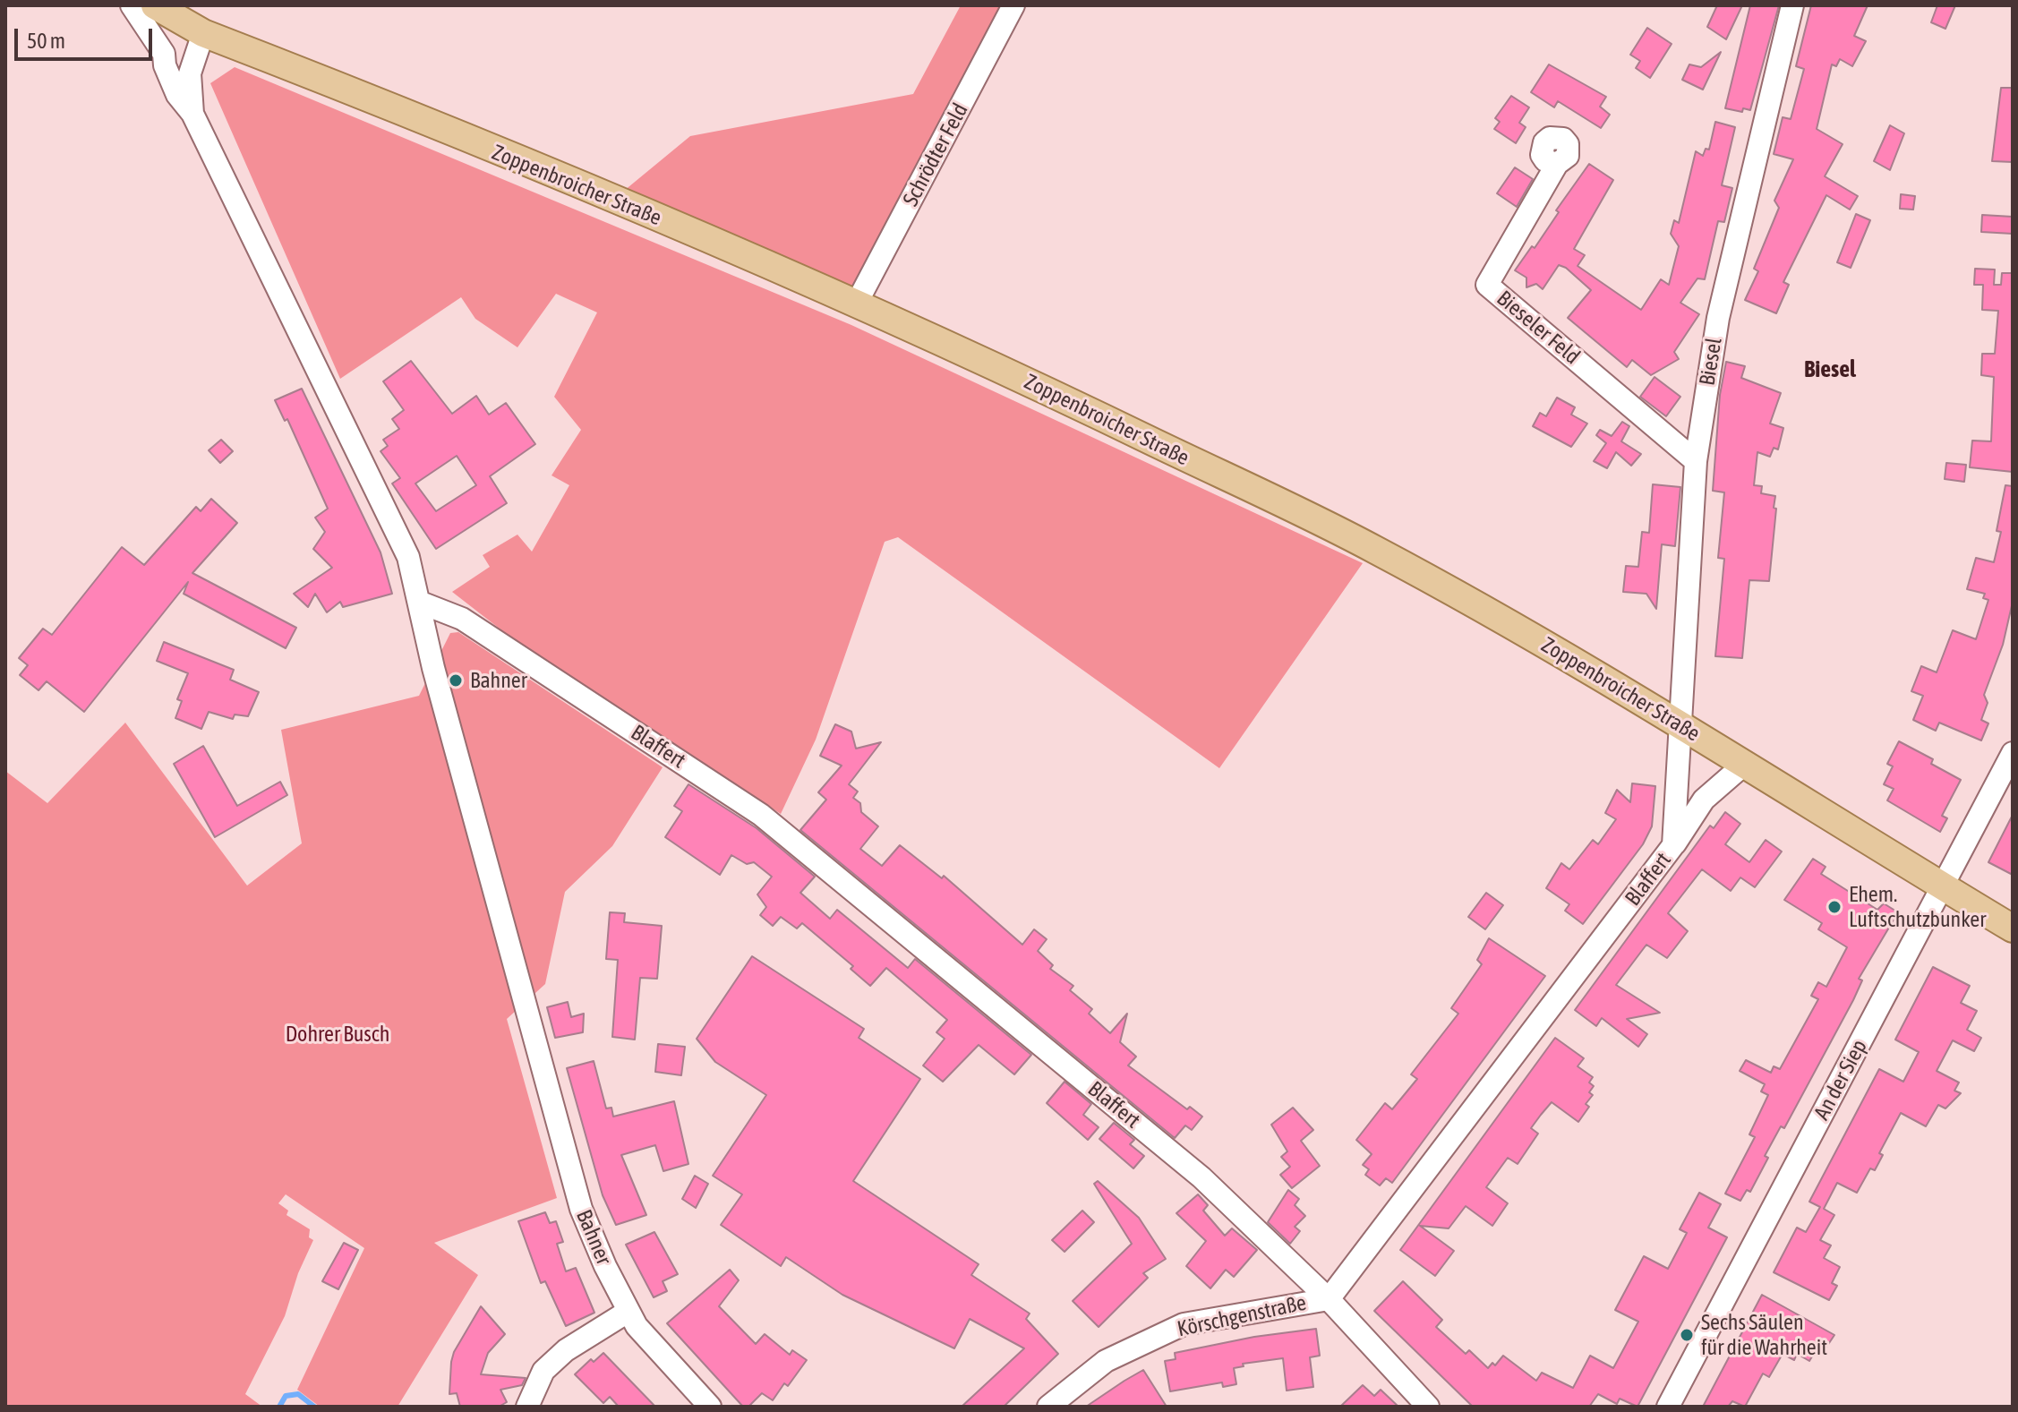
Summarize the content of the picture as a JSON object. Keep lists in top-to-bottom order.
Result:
{
  "streets": {
    "main road": ["Zoppenbroicher Straße"],
    "street": [
      "Schrödter Feld",
      "Bieseler Feld",
      "Biesel",
      "Blaffert",
      "An der Siep",
      "Bahner",
      "Körschgenstraße"
    ]
  },
  "crossings": [
    ["Schrödter Feld", "Zoppenbroicher Straße"],
    ["Zoppenbroicher Straße", "Biesel"],
    ["Zoppenbroicher Straße", "Blaffert"],
    ["Zoppenbroicher Straße", "An der Siep"],
    ["Bieseler Feld", "Biesel"],
    ["Biesel", "Blaffert"],
    ["Blaffert", "Bahner"],
    ["Blaffert", "Körschgenstraße"]
  ],
  "districts": ["Biesel"],
  "parks": ["Dohrer Busch"],
  "places": ["Bahner", "Ehem. Luftschutzbunker", "Sechs Säulen für die Wahrheit"],
  "scale_bar": "50 m"
}
